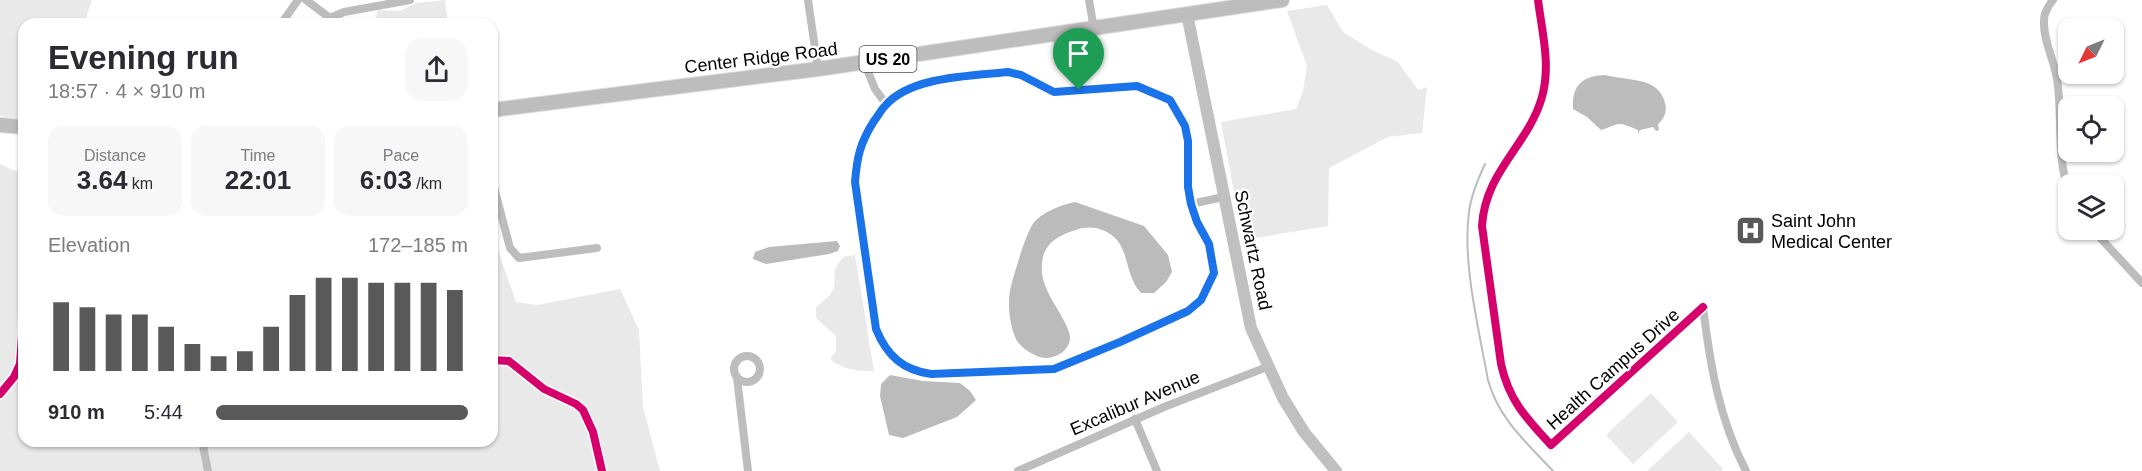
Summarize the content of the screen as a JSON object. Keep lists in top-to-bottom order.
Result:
{
  "streets": {
    "main road": ["Center Ridge Road", "US 20"],
    "street": ["Schwartz Road", "Health Campus Drive", "Excalibur Avenue"]
  },
  "crossings": [
    ["Center Ridge Road", "Schwartz Road"],
    ["Schwartz Road", "Excalibur Avenue"]
  ],
  "places": {
    "hospital": ["Saint John Medical Center"]
  },
  "north": "bottom left",
  "page": {
    "heading": ["Evening run", "18:57 · 4 × 910 m"],
    "stats": [
      ["Distance", "3.64 km"],
      ["Time", "22:01"],
      ["Pace", "6:03 /km"]
    ],
    "chart": ["Elevation", "172–185 m"],
    "list": [
      {
        "name": "910 m",
        "note": "5:44"
      }
    ]
  }
}
